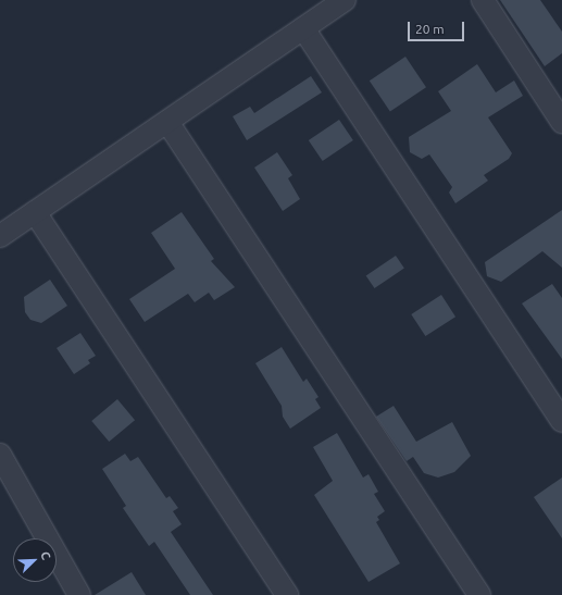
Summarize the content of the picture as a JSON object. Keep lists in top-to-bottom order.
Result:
{
  "scale_bar": "20 m",
  "north": "top right"
}
